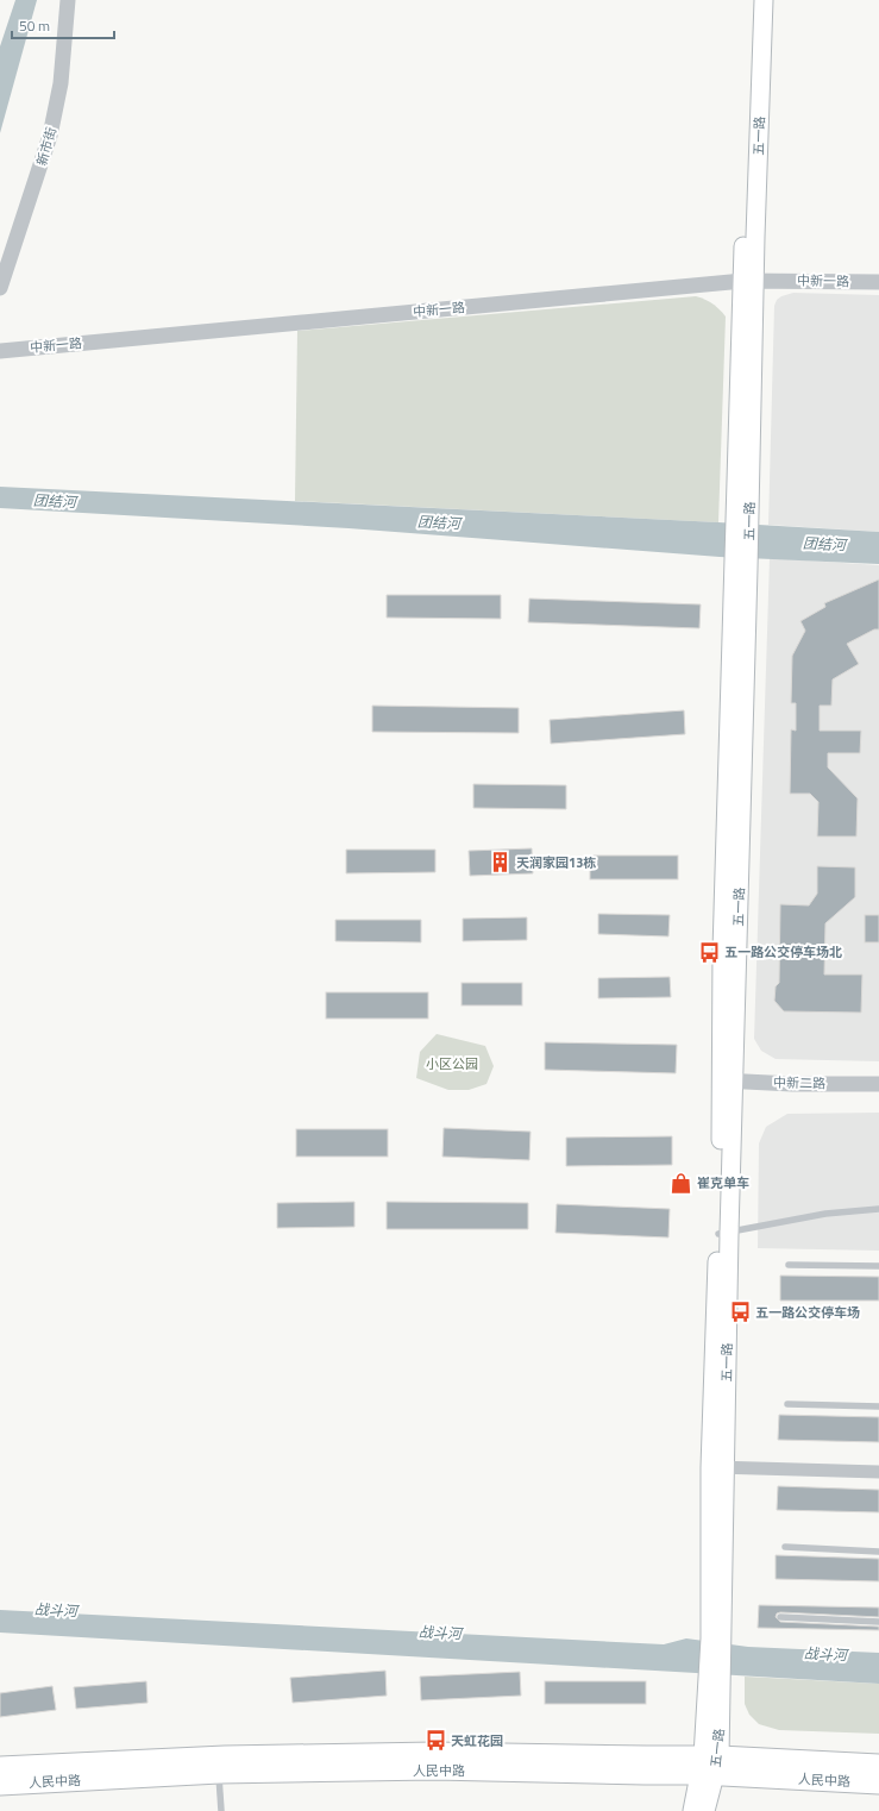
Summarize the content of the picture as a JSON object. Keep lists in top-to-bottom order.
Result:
{
  "streets": {
    "main road": ["五一路", "人民中路"],
    "street": ["新市街", "中新一路", "中新二路"]
  },
  "crossings": [
    ["五一路", "中新一路"],
    ["五一路", "中新二路"],
    ["五一路", "人民中路"]
  ],
  "water": ["团结河", "战斗河"],
  "parks": ["小区公园"],
  "places": {
    "building": ["天润家园13栋"],
    "bus stop": ["五一路公交停车场北", "五一路公交停车场", "天虹花园"],
    "shop": ["崔克单车"]
  },
  "scale_bar": "50 m"
}
